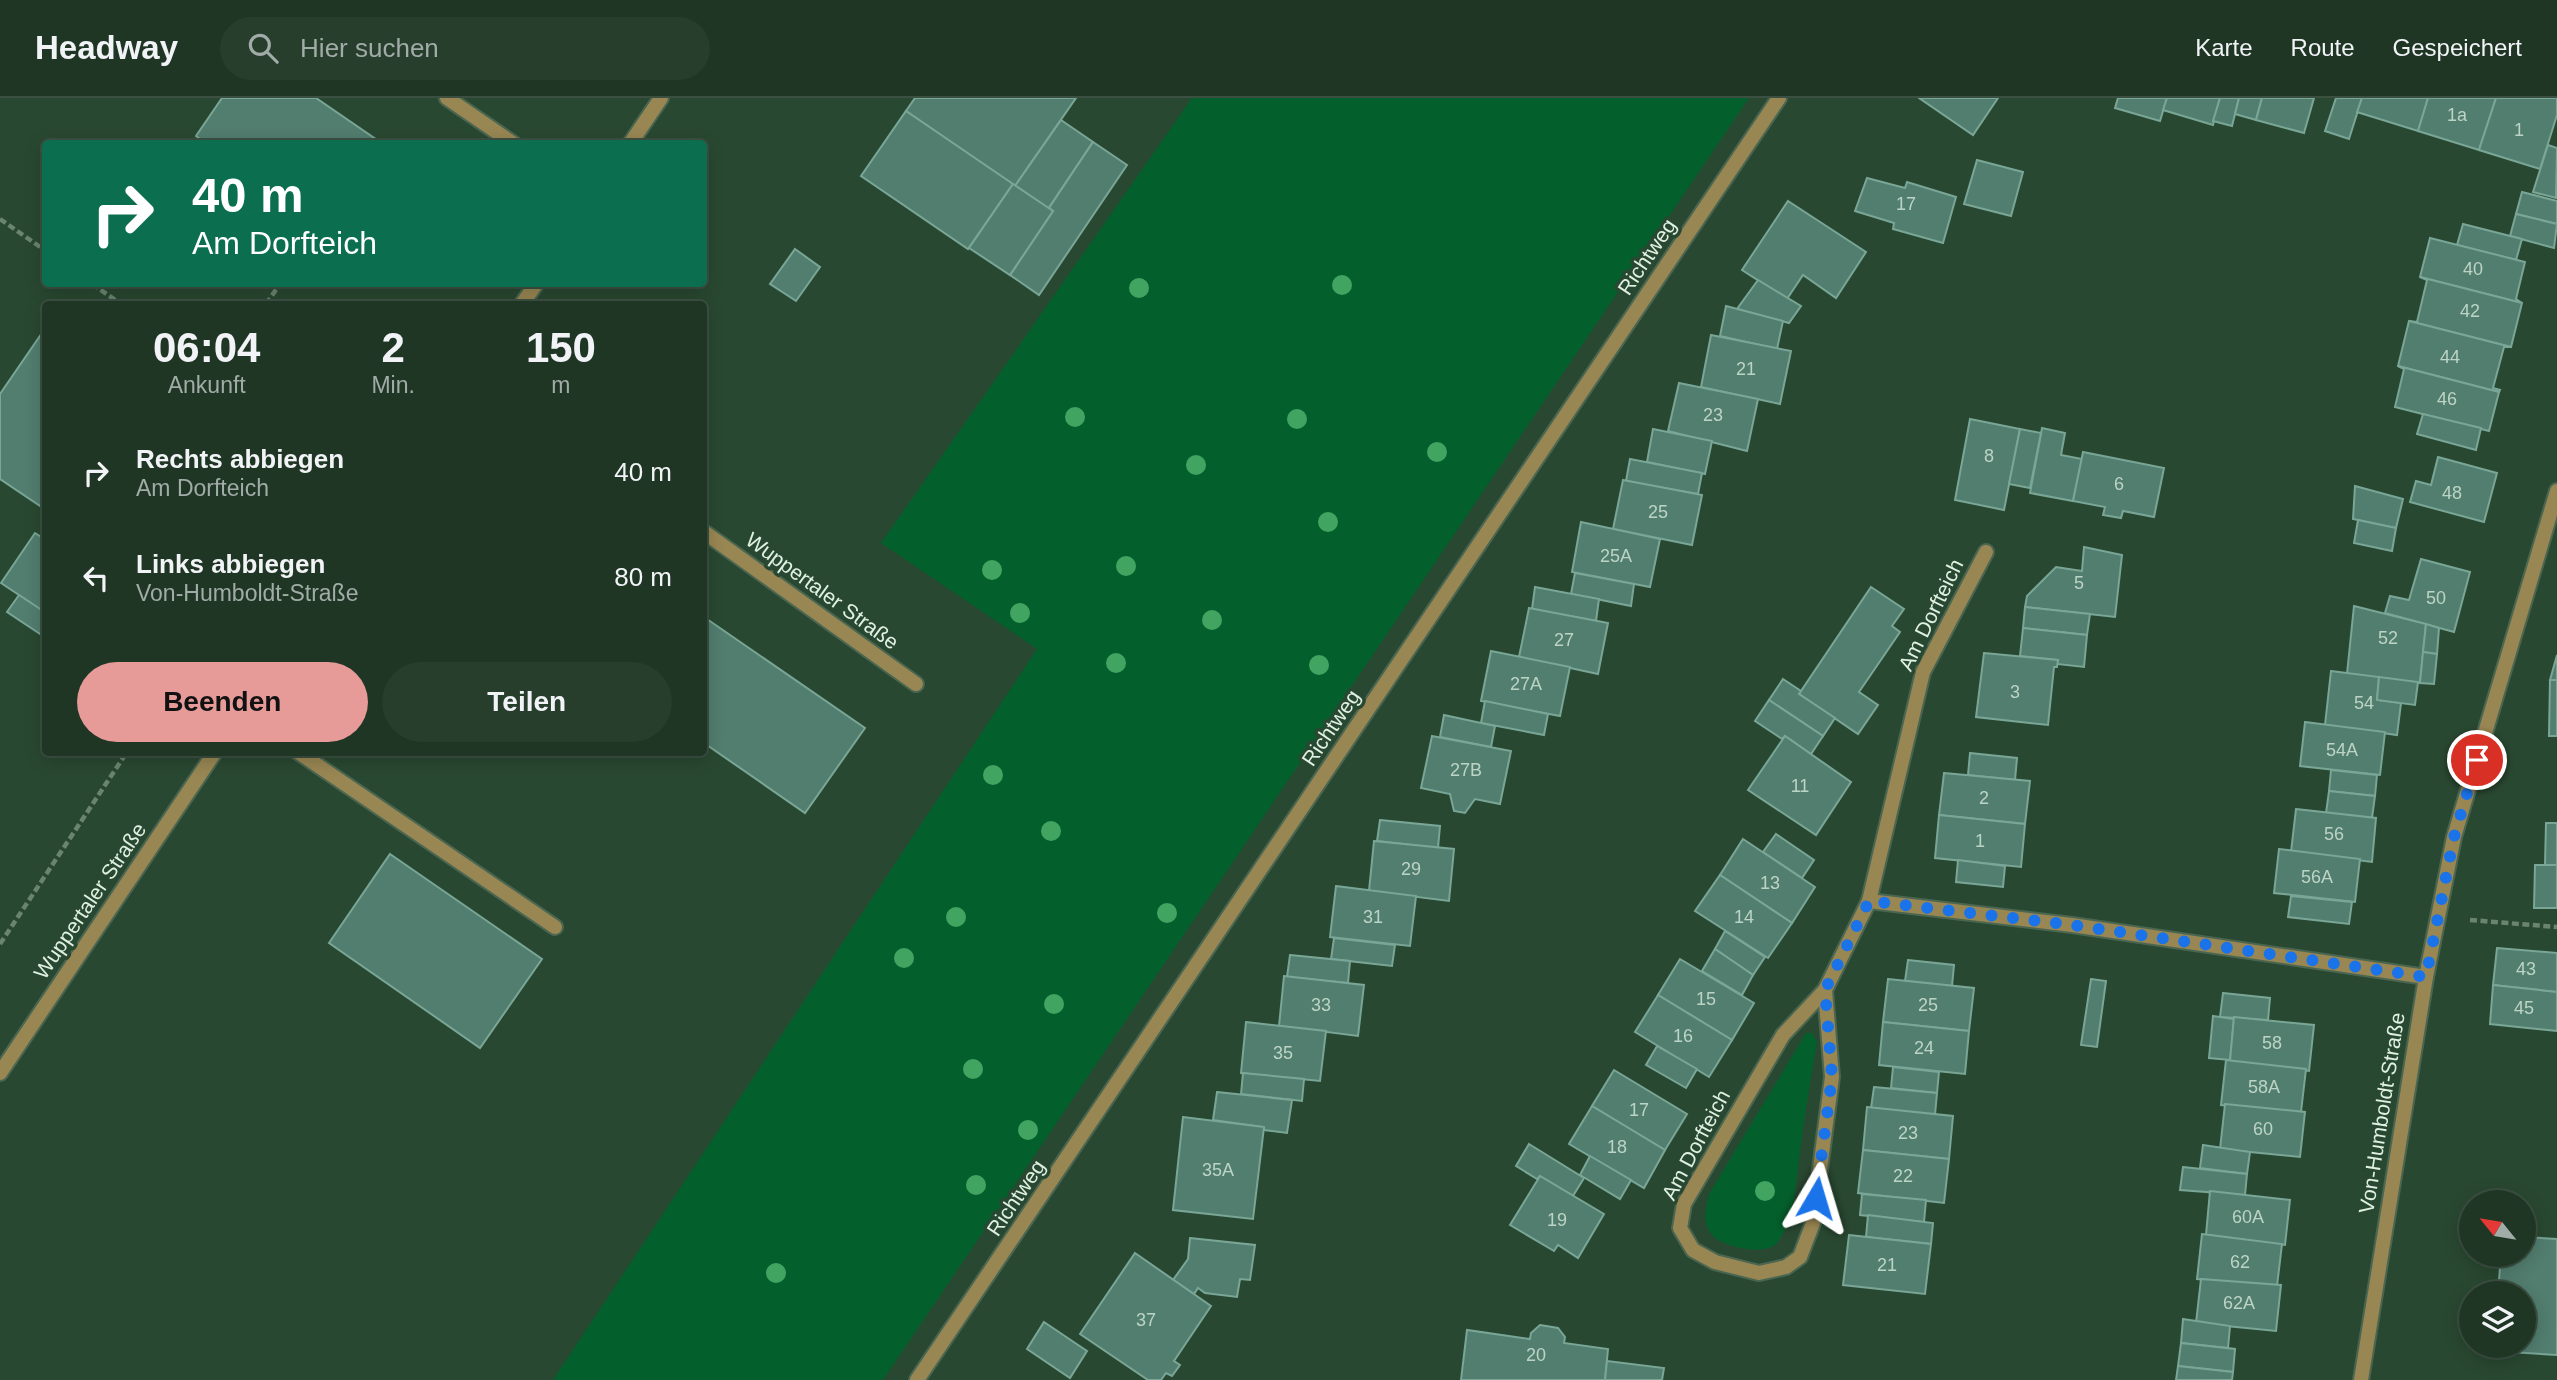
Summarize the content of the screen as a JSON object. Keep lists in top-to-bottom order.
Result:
{
  "streets": {
    "street": [
      "Richtweg",
      "Wuppertaler Straße",
      "Am Dorfteich",
      "Von-Humboldt-Straße"
    ]
  },
  "house_numbers": [
    "1a",
    "1",
    "17",
    "40",
    "42",
    "44",
    "21",
    "46",
    "23",
    "8",
    "6",
    "48",
    "25",
    "25A",
    "5",
    "50",
    "52",
    "27",
    "27A",
    "3",
    "54",
    "54A",
    "27B",
    "11",
    "2",
    "56",
    "1",
    "29",
    "56A",
    "13",
    "31",
    "14",
    "43",
    "15",
    "33",
    "25",
    "45",
    "16",
    "58",
    "24",
    "35",
    "58A",
    "17",
    "60",
    "23",
    "18",
    "35A",
    "22",
    "60A",
    "19",
    "62",
    "21",
    "62A",
    "37",
    "20"
  ],
  "north": "top left",
  "page": {
    "header": "Headway",
    "search": "Hier suchen",
    "nav": ["Karte", "Route", "Gespeichert"],
    "turn": ["40 m", "Am Dorfteich"],
    "eta": [
      "06:04",
      "Ankunft",
      "2",
      "Min.",
      "150",
      "m"
    ],
    "list": [
      {
        "name": "Rechts abbiegen",
        "note": "Am Dorfteich",
        "value": "40 m"
      },
      {
        "name": "Links abbiegen",
        "note": "Von-Humboldt-Straße",
        "value": "80 m"
      }
    ],
    "buttons": ["Beenden", "Teilen"]
  }
}
